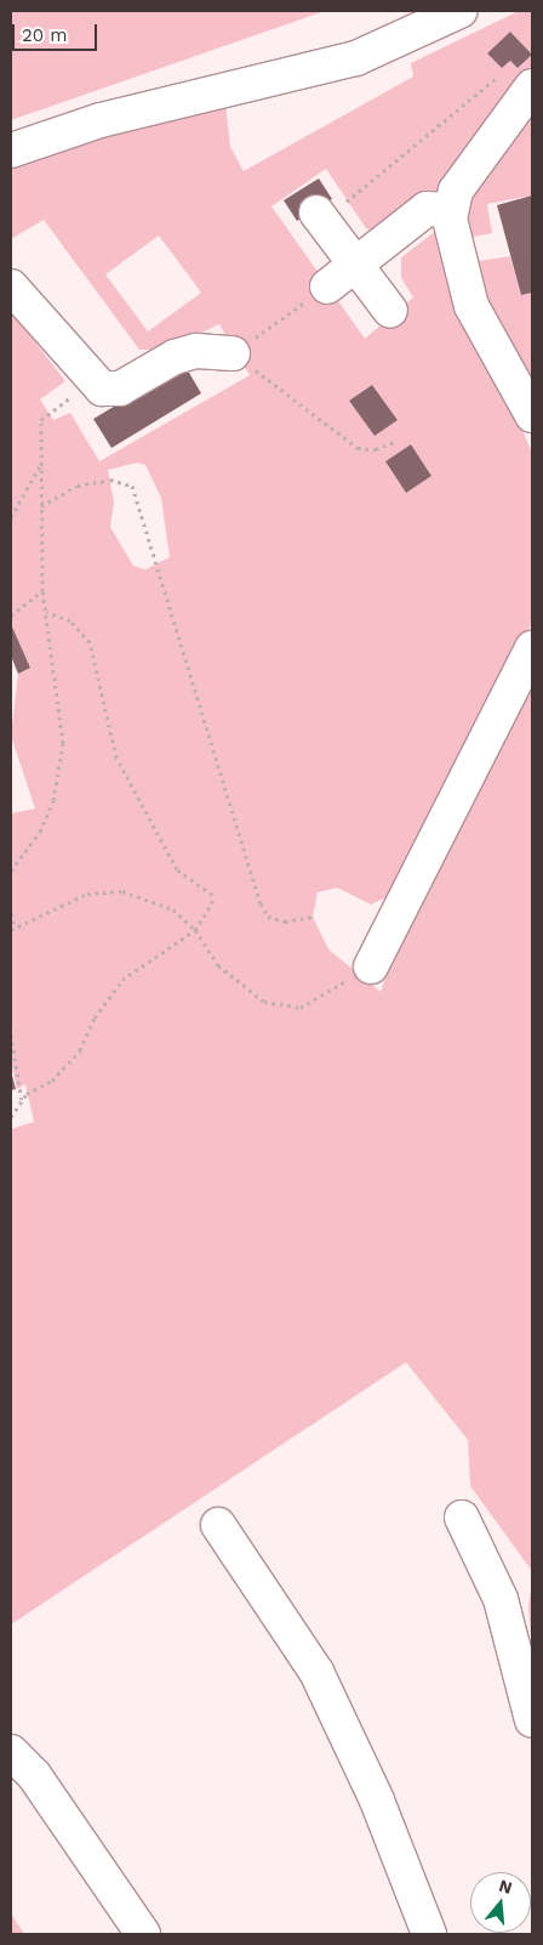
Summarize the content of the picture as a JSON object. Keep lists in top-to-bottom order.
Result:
{
  "scale_bar": "20 m",
  "north": "top"
}
